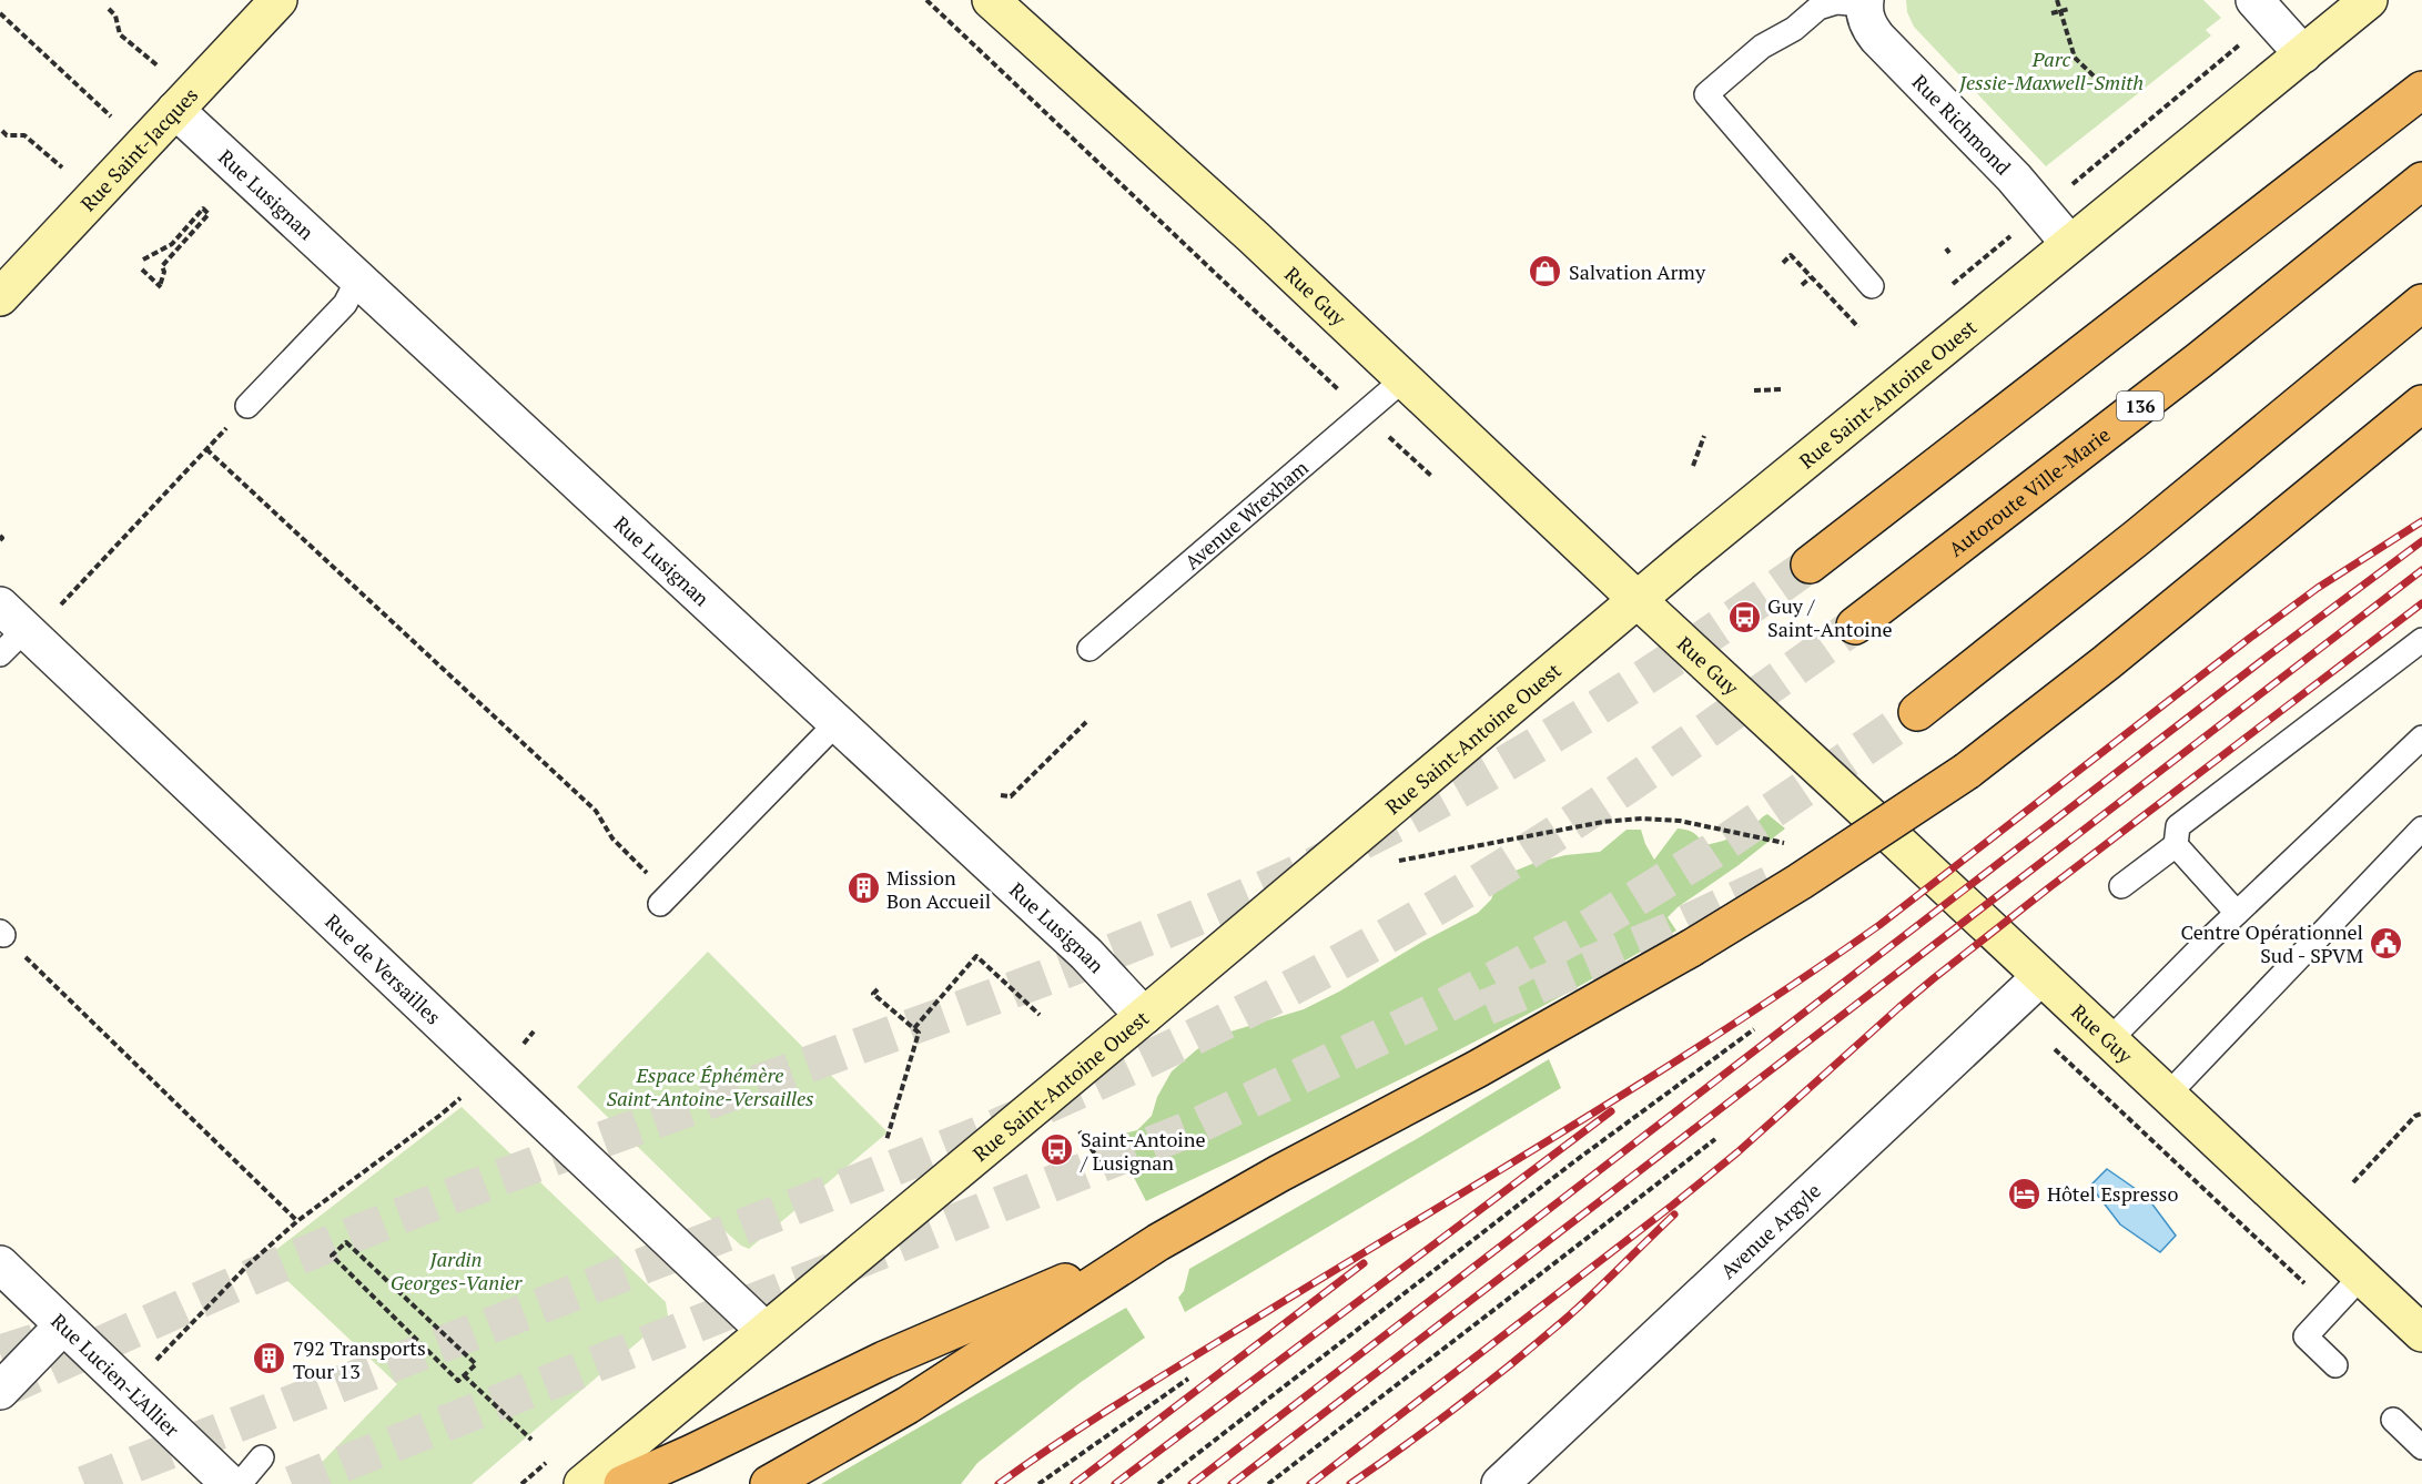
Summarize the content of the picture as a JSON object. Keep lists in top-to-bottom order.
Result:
{
  "streets": {
    "highway": ["136", "Autoroute Ville-Marie"],
    "main road": ["Rue Saint-Jacques", "Rue Guy", "Rue Saint-Antoine Ouest"],
    "street": [
      "Rue Richmond",
      "Rue Lusignan",
      "Rue de Versailles",
      "Avenue Argyle",
      "Rue Lucien-L'Allier"
    ],
    "lane": ["Avenue Wrexham"]
  },
  "crossings": [
    ["Rue Richmond", "Rue Saint-Antoine Ouest"],
    ["Rue Saint-Jacques", "Rue Lusignan"],
    ["Rue Lusignan", "Rue Saint-Antoine Ouest"],
    ["Rue Guy", "Rue Saint-Antoine Ouest"],
    ["Rue Guy", "Avenue Wrexham"],
    ["Rue Guy", "Avenue Argyle"],
    ["Rue Saint-Antoine Ouest", "Rue de Versailles"]
  ],
  "parks": ["Parc Jessie-Maxwell-Smith", "Espace Éphémère Saint-Antoine-Versailles", "Jardin Georges-Vanier"],
  "places": {
    "shop": ["Salvation Army"],
    "bus stop": ["Guy / Saint-Antoine", "Saint-Antoine / Lusignan"],
    "building": ["Mission Bon Accueil", "792 Transports Tour 13"],
    "public building": ["Centre Opérationnel Sud - SPVM"],
    "hotel": ["Hôtel Espresso"]
  }
}
